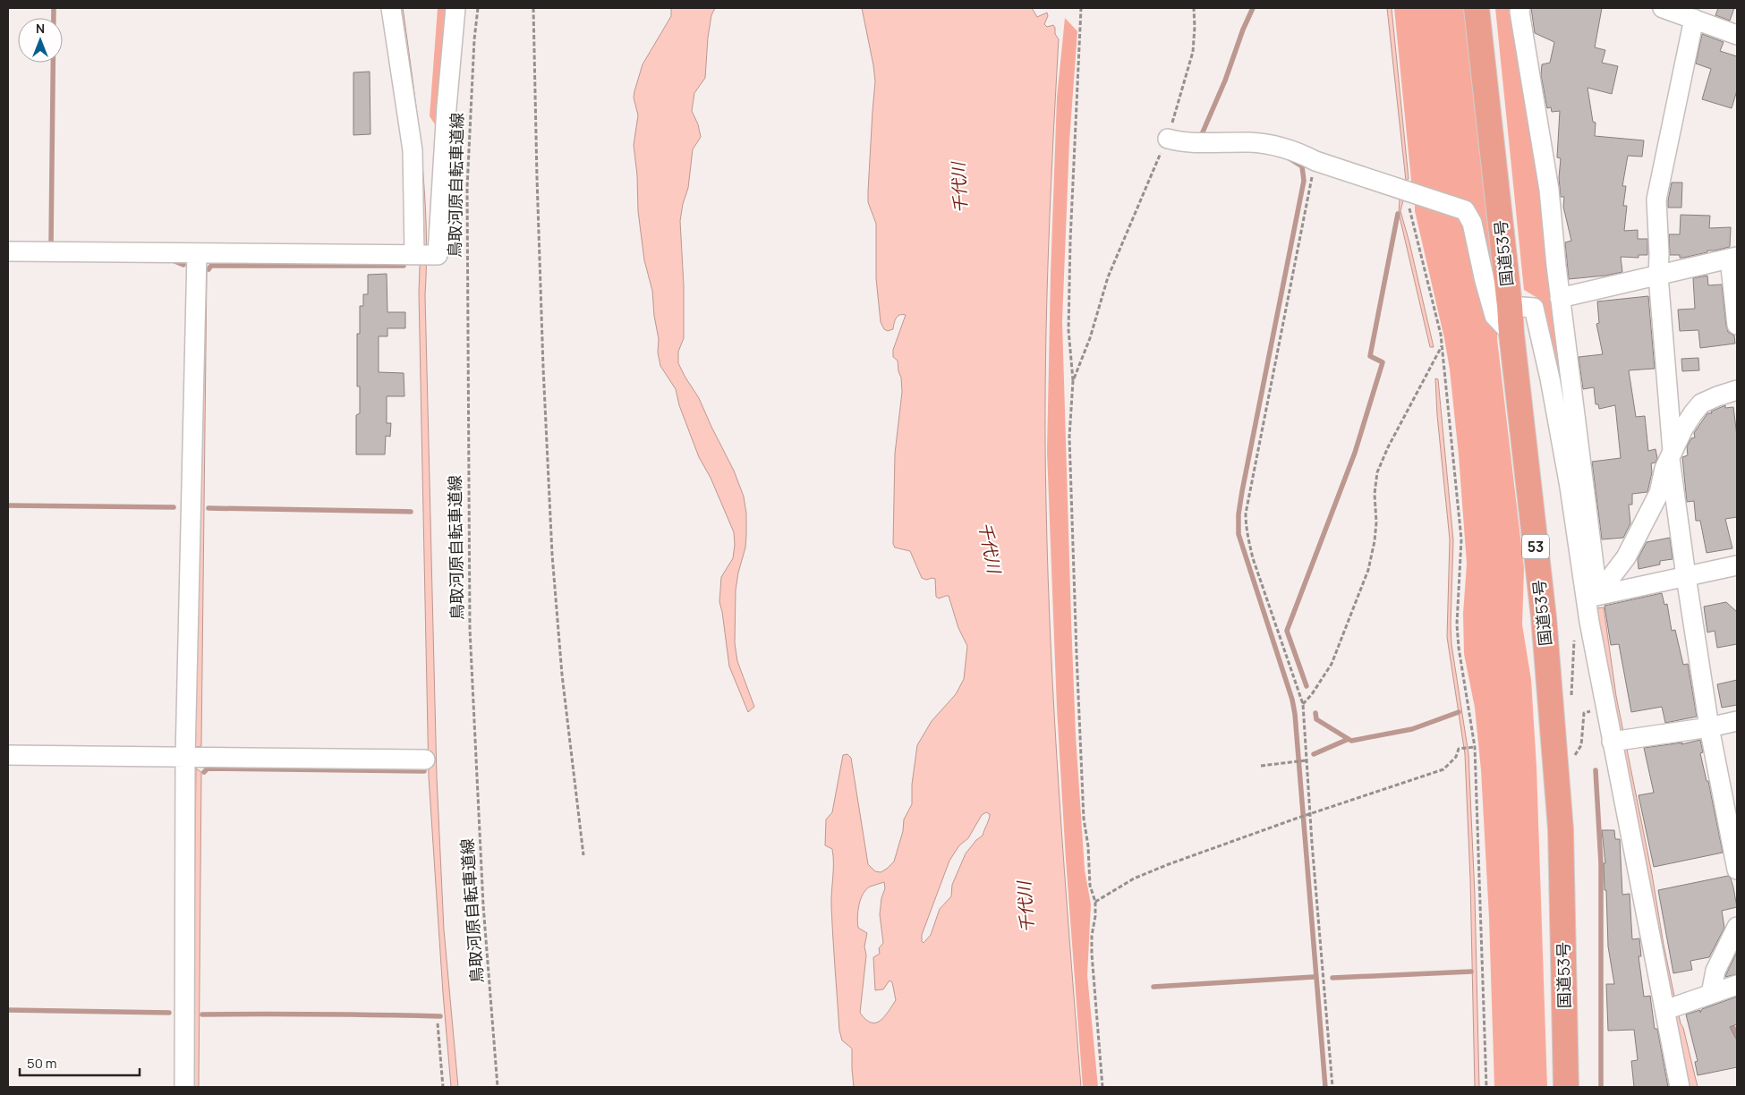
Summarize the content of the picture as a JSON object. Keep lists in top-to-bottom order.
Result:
{
  "streets": {
    "highway": ["国道53号", "53"],
    "path": ["鳥取河原自転車道線"]
  },
  "water": ["千代川"],
  "scale_bar": "50 m",
  "north": "top"
}
